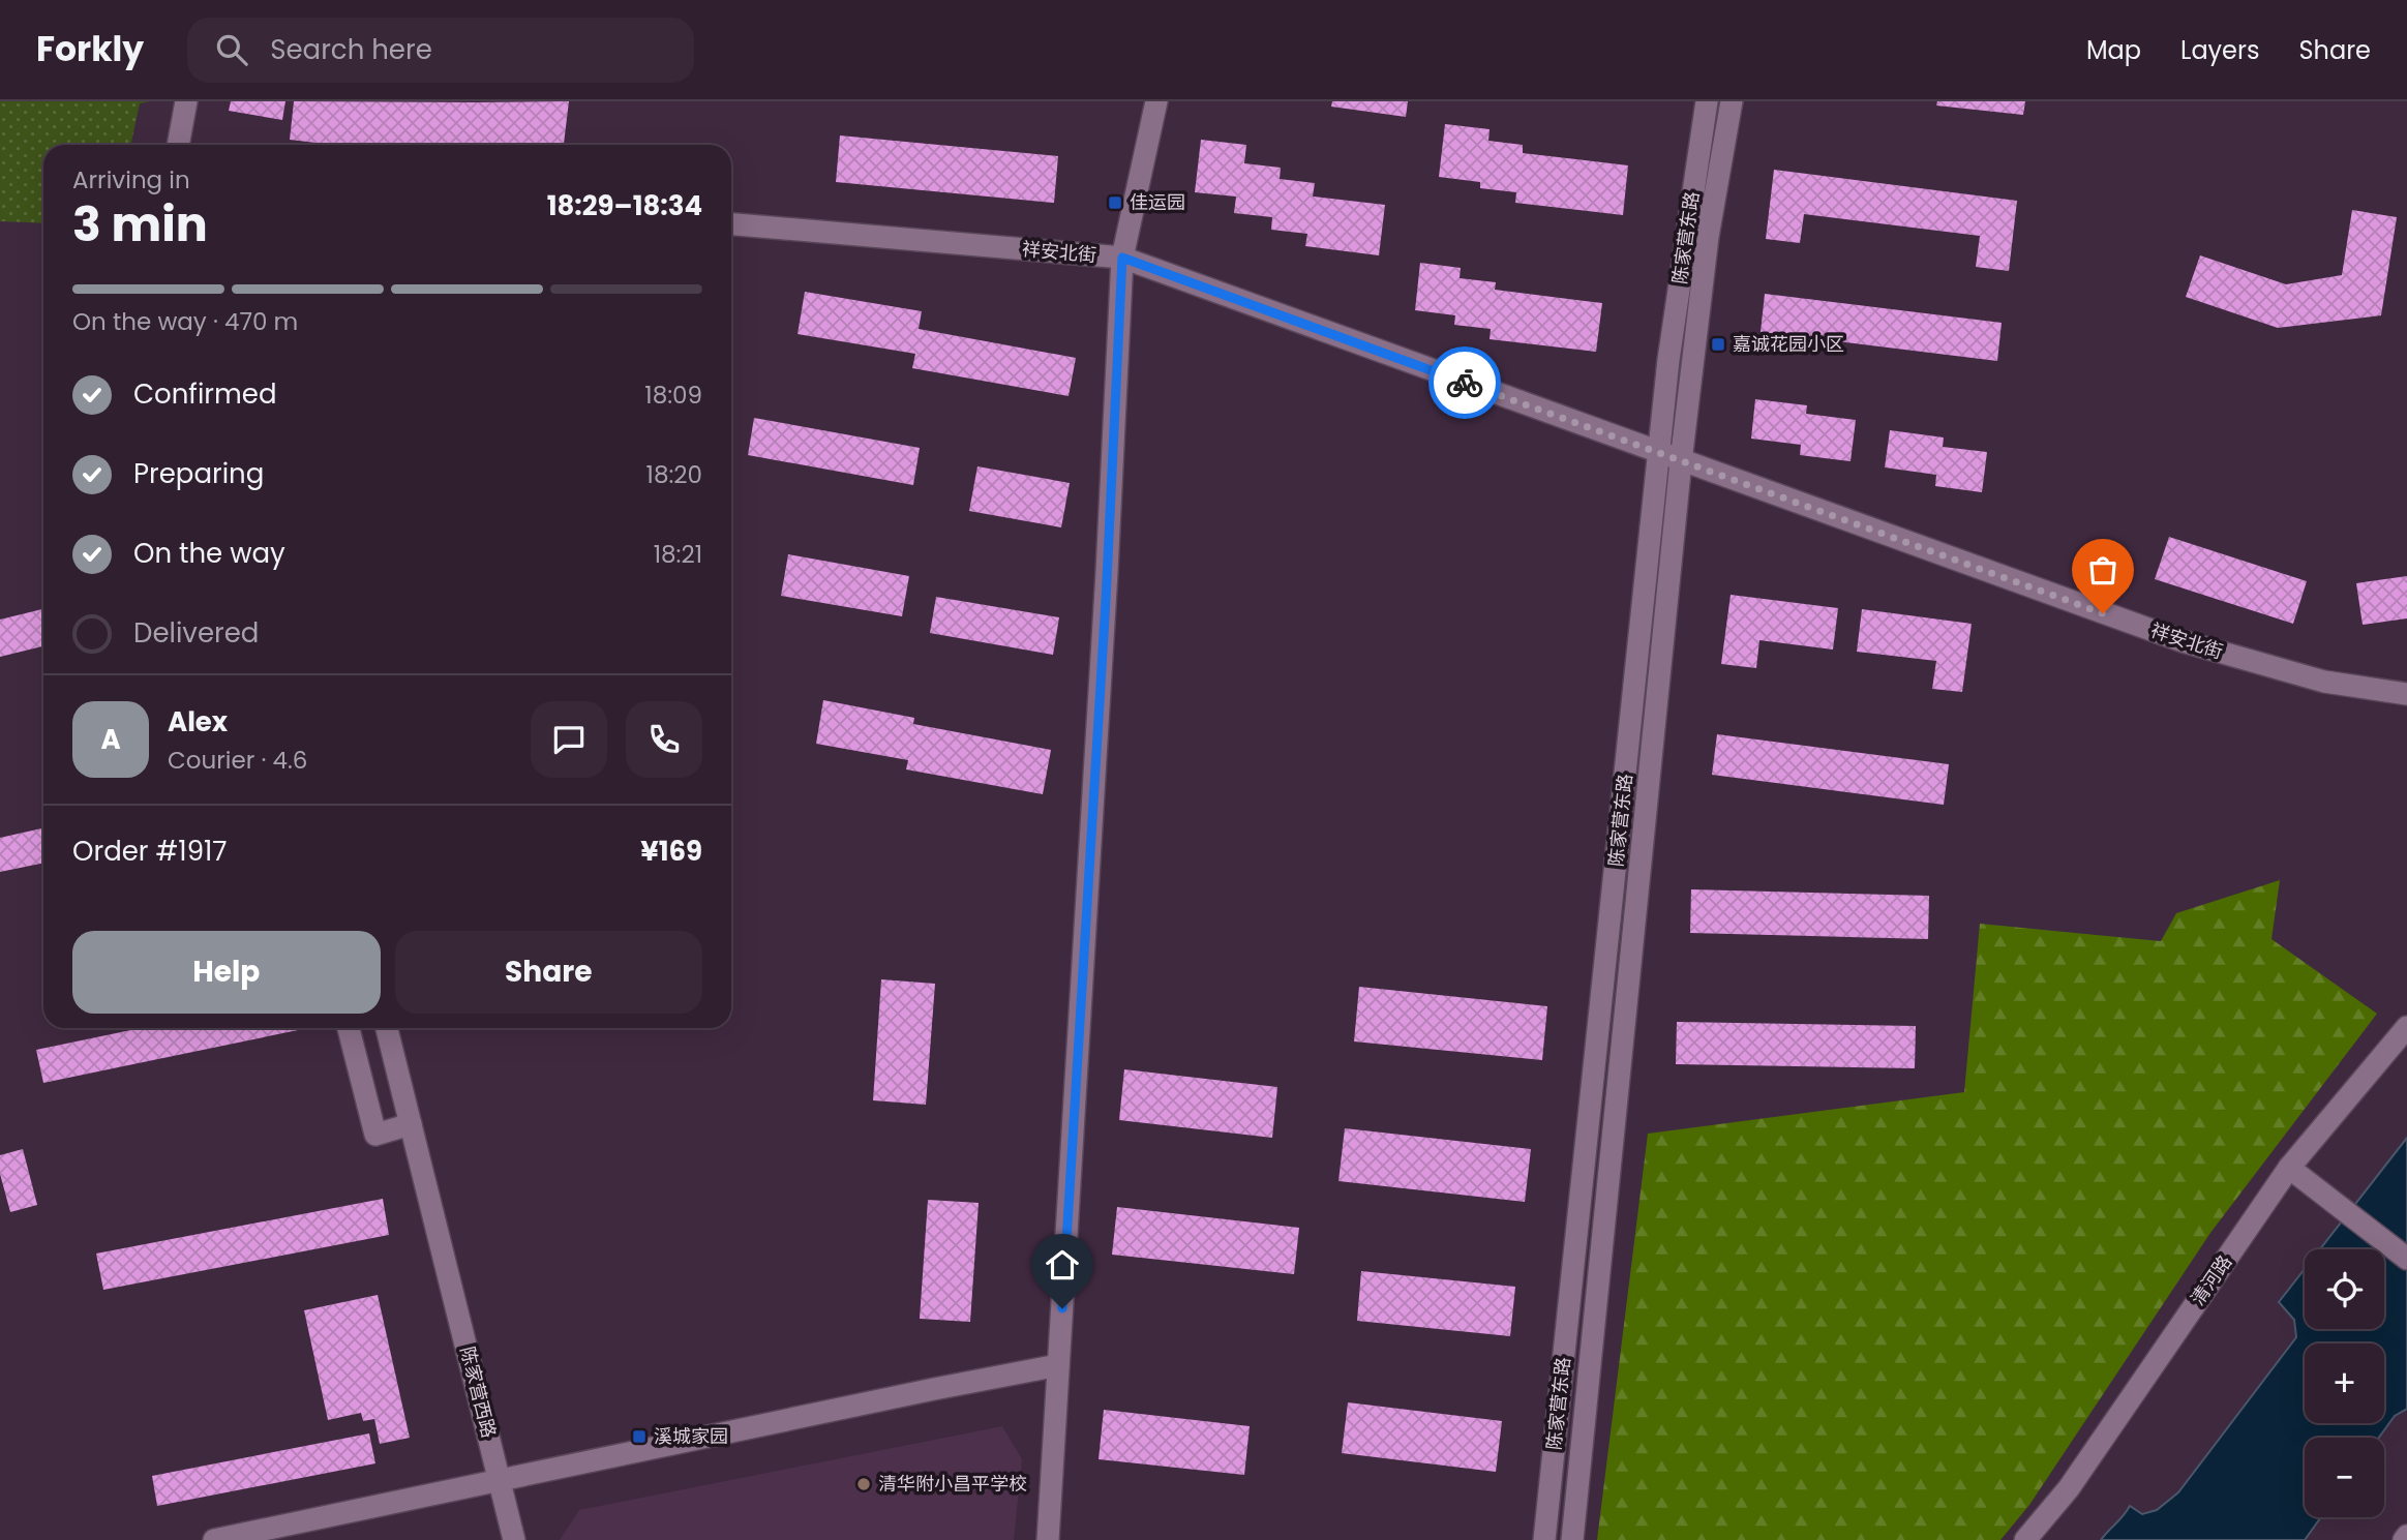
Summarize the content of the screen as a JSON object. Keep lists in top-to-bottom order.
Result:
{
  "streets": {
    "street": [
      "陈家营东路",
      "祥安北街",
      "清河路",
      "陈家营西路"
    ]
  },
  "crossings": [
    ["陈家营东路", "祥安北街"]
  ],
  "places": {
    "transit": ["佳运园", "嘉诚花园小区", "溪城家园"],
    "other": ["清华附小昌平学校"]
  },
  "page": {
    "header": "Forkly",
    "search": "Search here",
    "nav": ["Map", "Layers", "Share"],
    "heading": ["3 min", "Arriving in", "18:29–18:34"],
    "panel": [
      "Alex",
      "Courier · 4.6",
      "Order #1917",
      "¥169"
    ],
    "bar": "On the way · 470 m",
    "list": [
      ["Confirmed", "18:09"],
      ["Preparing", "18:20"],
      ["On the way", "18:21"],
      "Delivered"
    ],
    "round": "A",
    "buttons": ["Help", "Share"],
    "map_buttons": ["+", "−"]
  }
}
